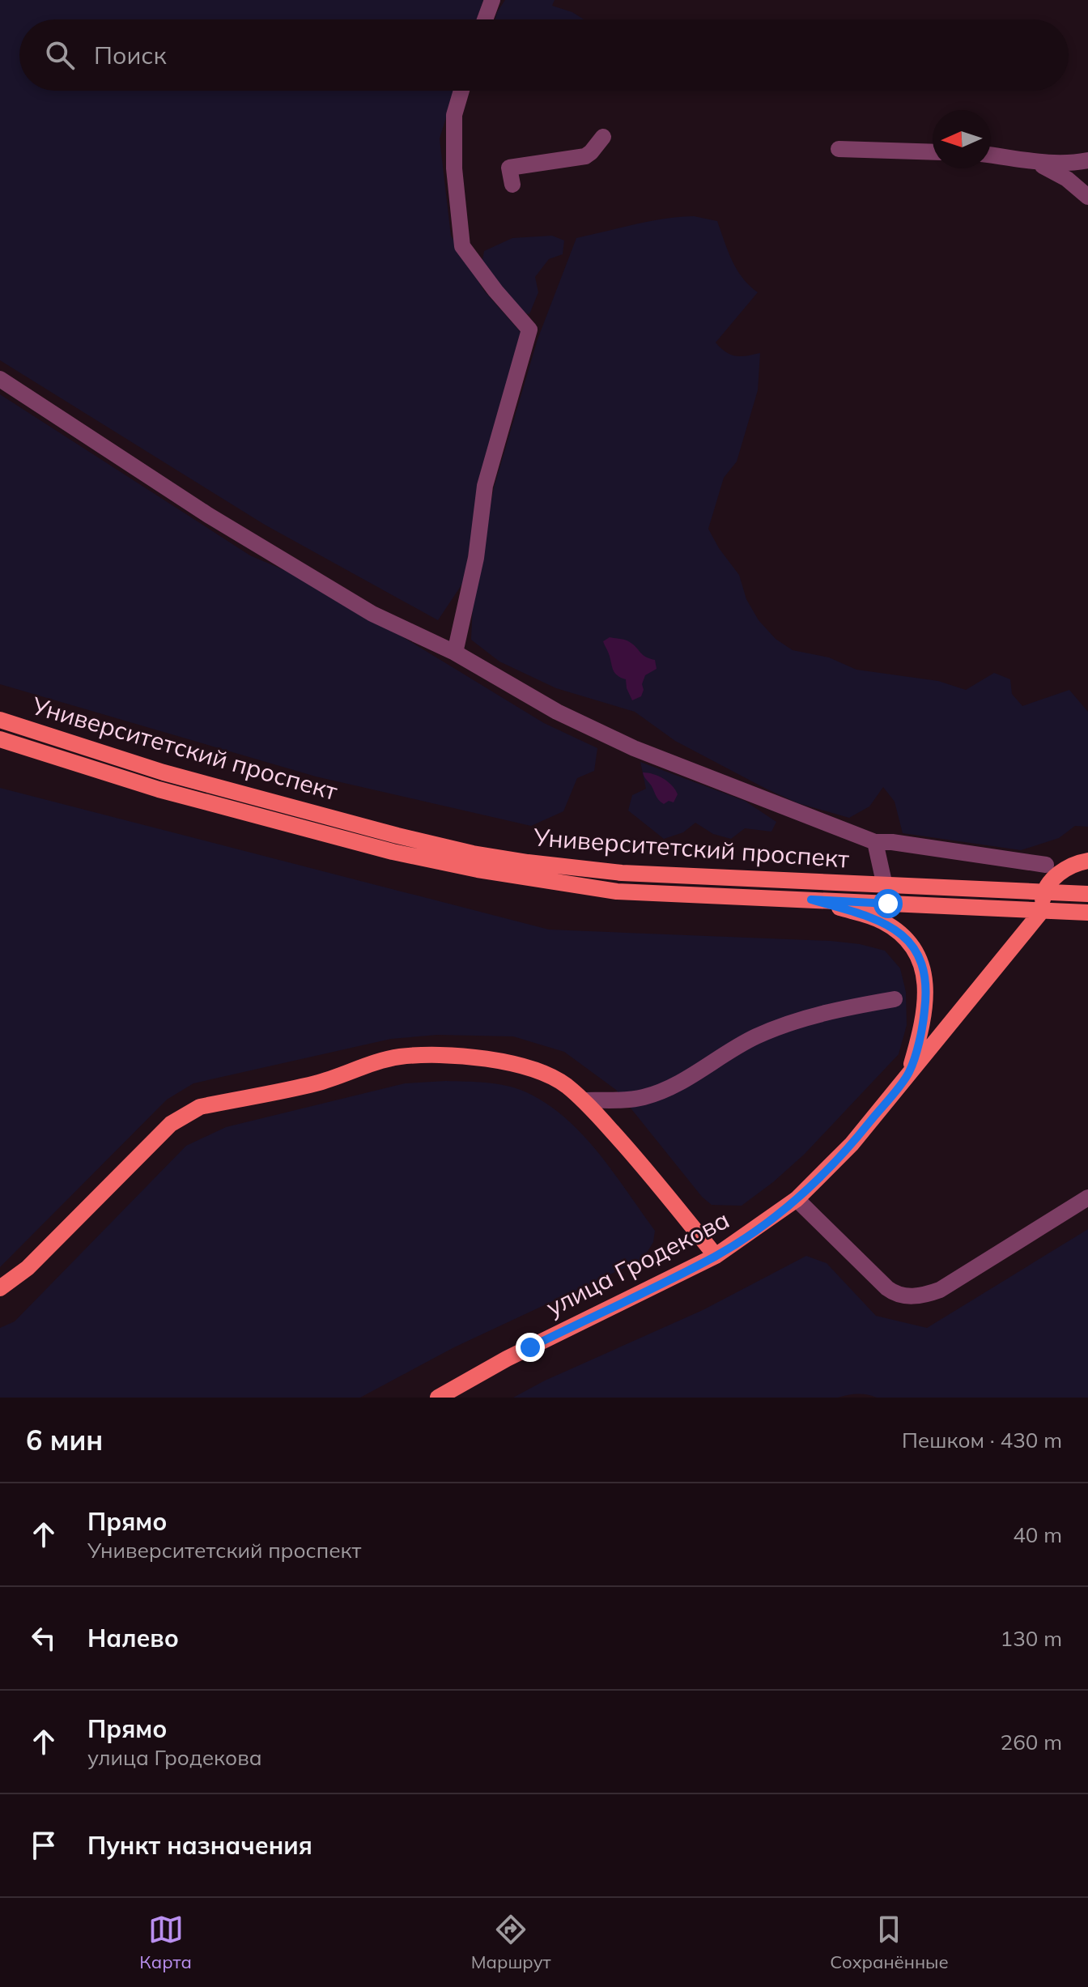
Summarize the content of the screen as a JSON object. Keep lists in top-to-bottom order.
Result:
{
  "streets": {
    "main road": ["Университетский проспект", "улица Гродекова"]
  },
  "crossings": [
    ["Университетский проспект", "улица Гродекова"]
  ],
  "north": "left",
  "page": {
    "search": "Поиск",
    "heading": ["6 мин", "Пешком · 430 m"],
    "list": [
      ["Прямо", "Университетский проспект", "40 m"],
      ["Налево", "130 m"],
      ["Прямо", "улица Гродекова", "260 m"],
      "Пункт назначения"
    ],
    "nav": ["Карта", "Маршрут", "Сохранённые"]
  }
}
